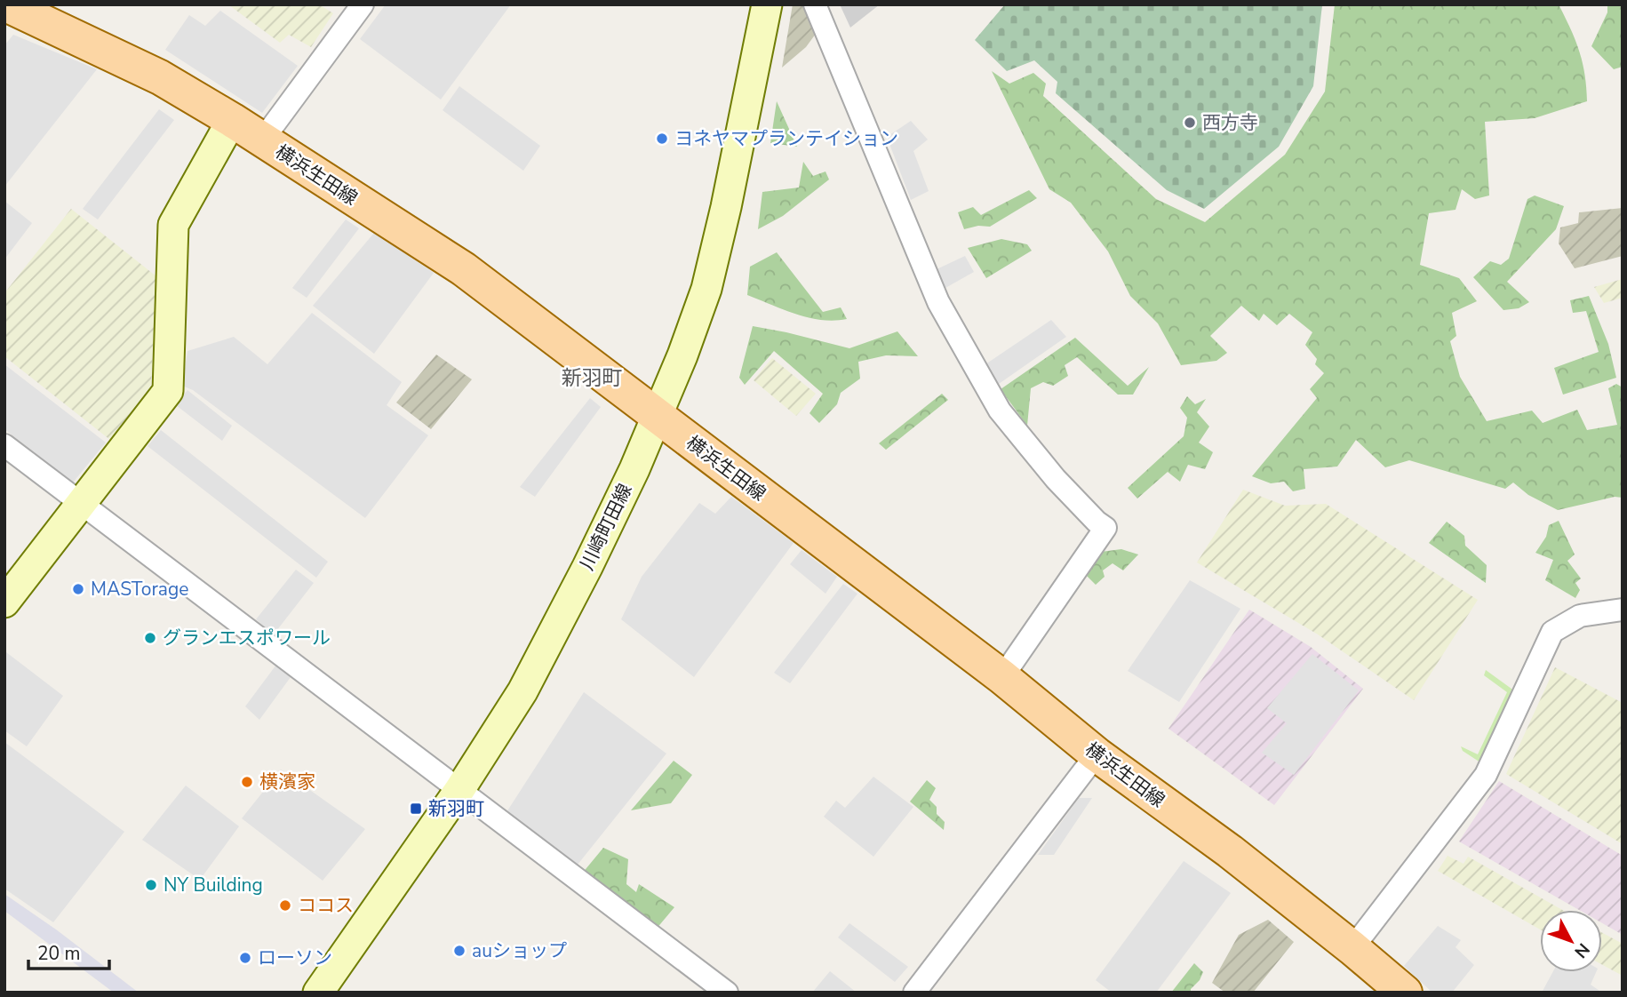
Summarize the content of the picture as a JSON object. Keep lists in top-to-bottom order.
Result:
{
  "streets": {
    "main road": ["横浜生田線", "川崎町田線"]
  },
  "crossings": [
    ["横浜生田線", "川崎町田線"]
  ],
  "districts": ["新羽町"],
  "places": {
    "other": [
      "西方寺",
      "ヨネヤマプランテイション",
      "MASTorage",
      "グランエスポワール",
      "横濱家",
      "NY Building",
      "ココス",
      "auショップ",
      "ローソン"
    ],
    "transit": ["新羽町"]
  },
  "scale_bar": "20 m",
  "north": "bottom right"
}
